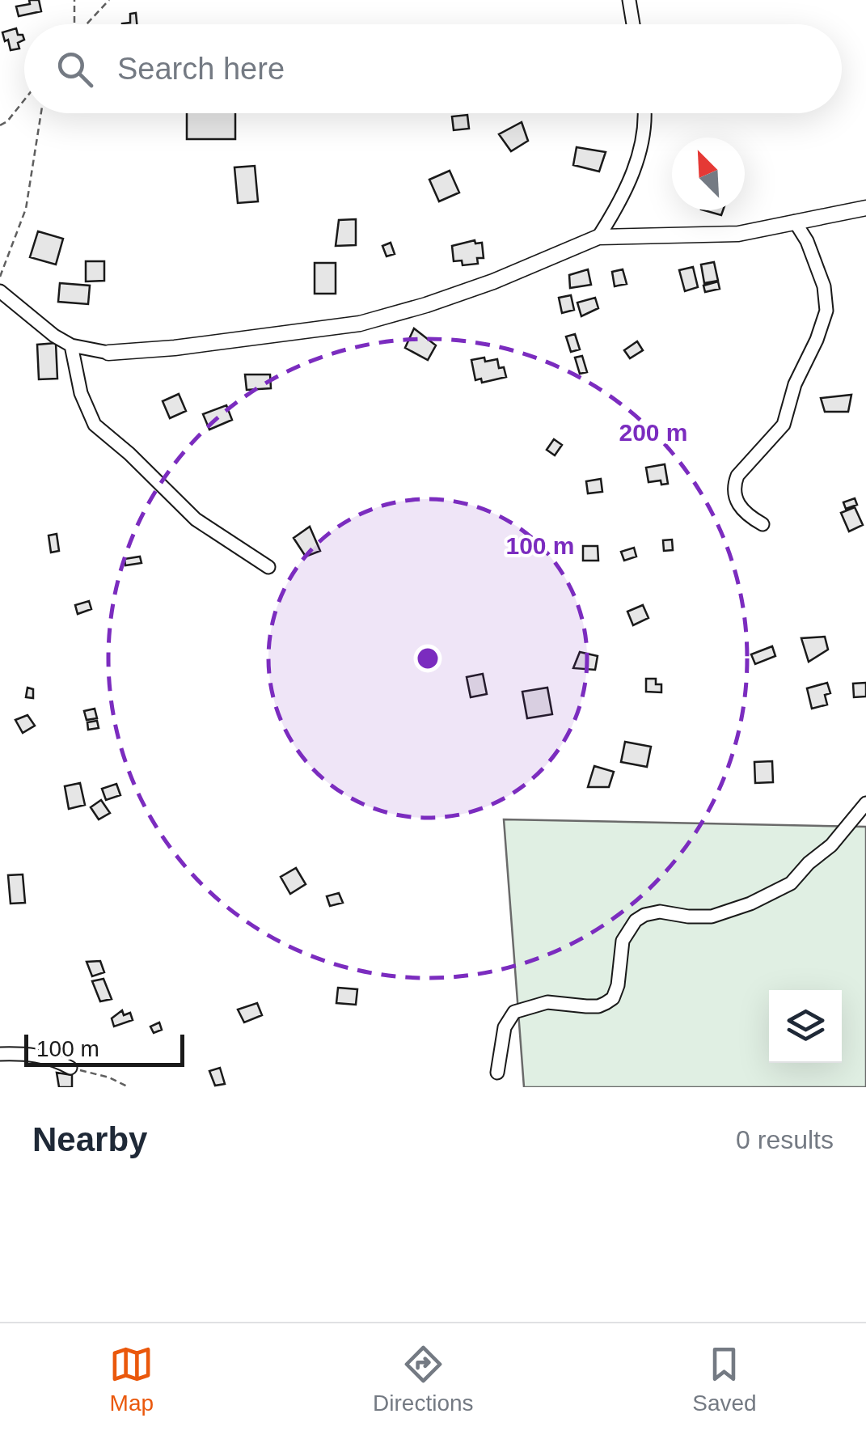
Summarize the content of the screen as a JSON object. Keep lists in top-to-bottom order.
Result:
{
  "scale_bar": "100 m",
  "north": "top left",
  "page": {
    "search": "Search here",
    "scale": "100 m",
    "heading": ["Nearby", "0 results"],
    "nav": ["Map", "Directions", "Saved"]
  },
  "rings": ["200 m", "100 m"]
}
